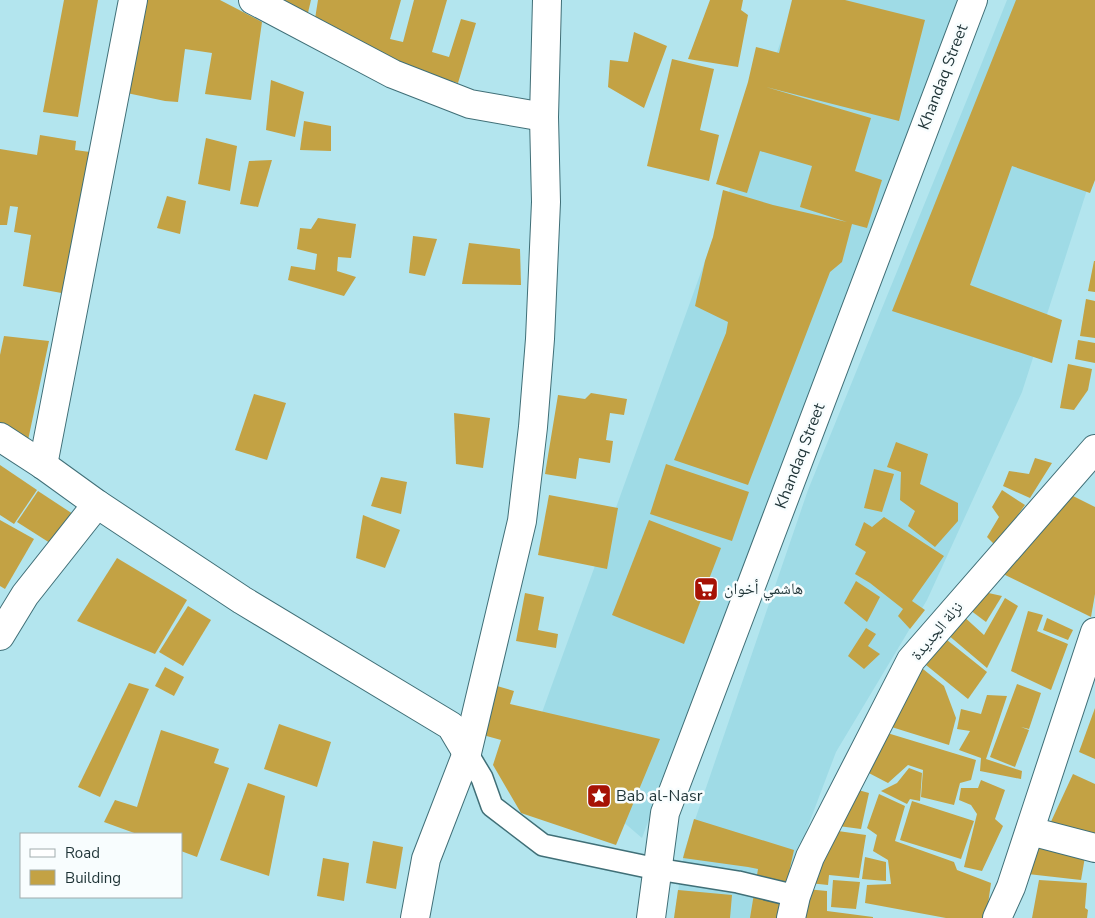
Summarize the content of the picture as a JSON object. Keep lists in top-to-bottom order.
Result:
{
  "streets": {
    "street": ["Khandaq Street", "نزلة الجديدة"]
  },
  "places": {
    "supermarket": ["هاشمي أخوان"],
    "place": ["Bab al-Nasr"]
  },
  "legend": ["Road", "Building"]
}
